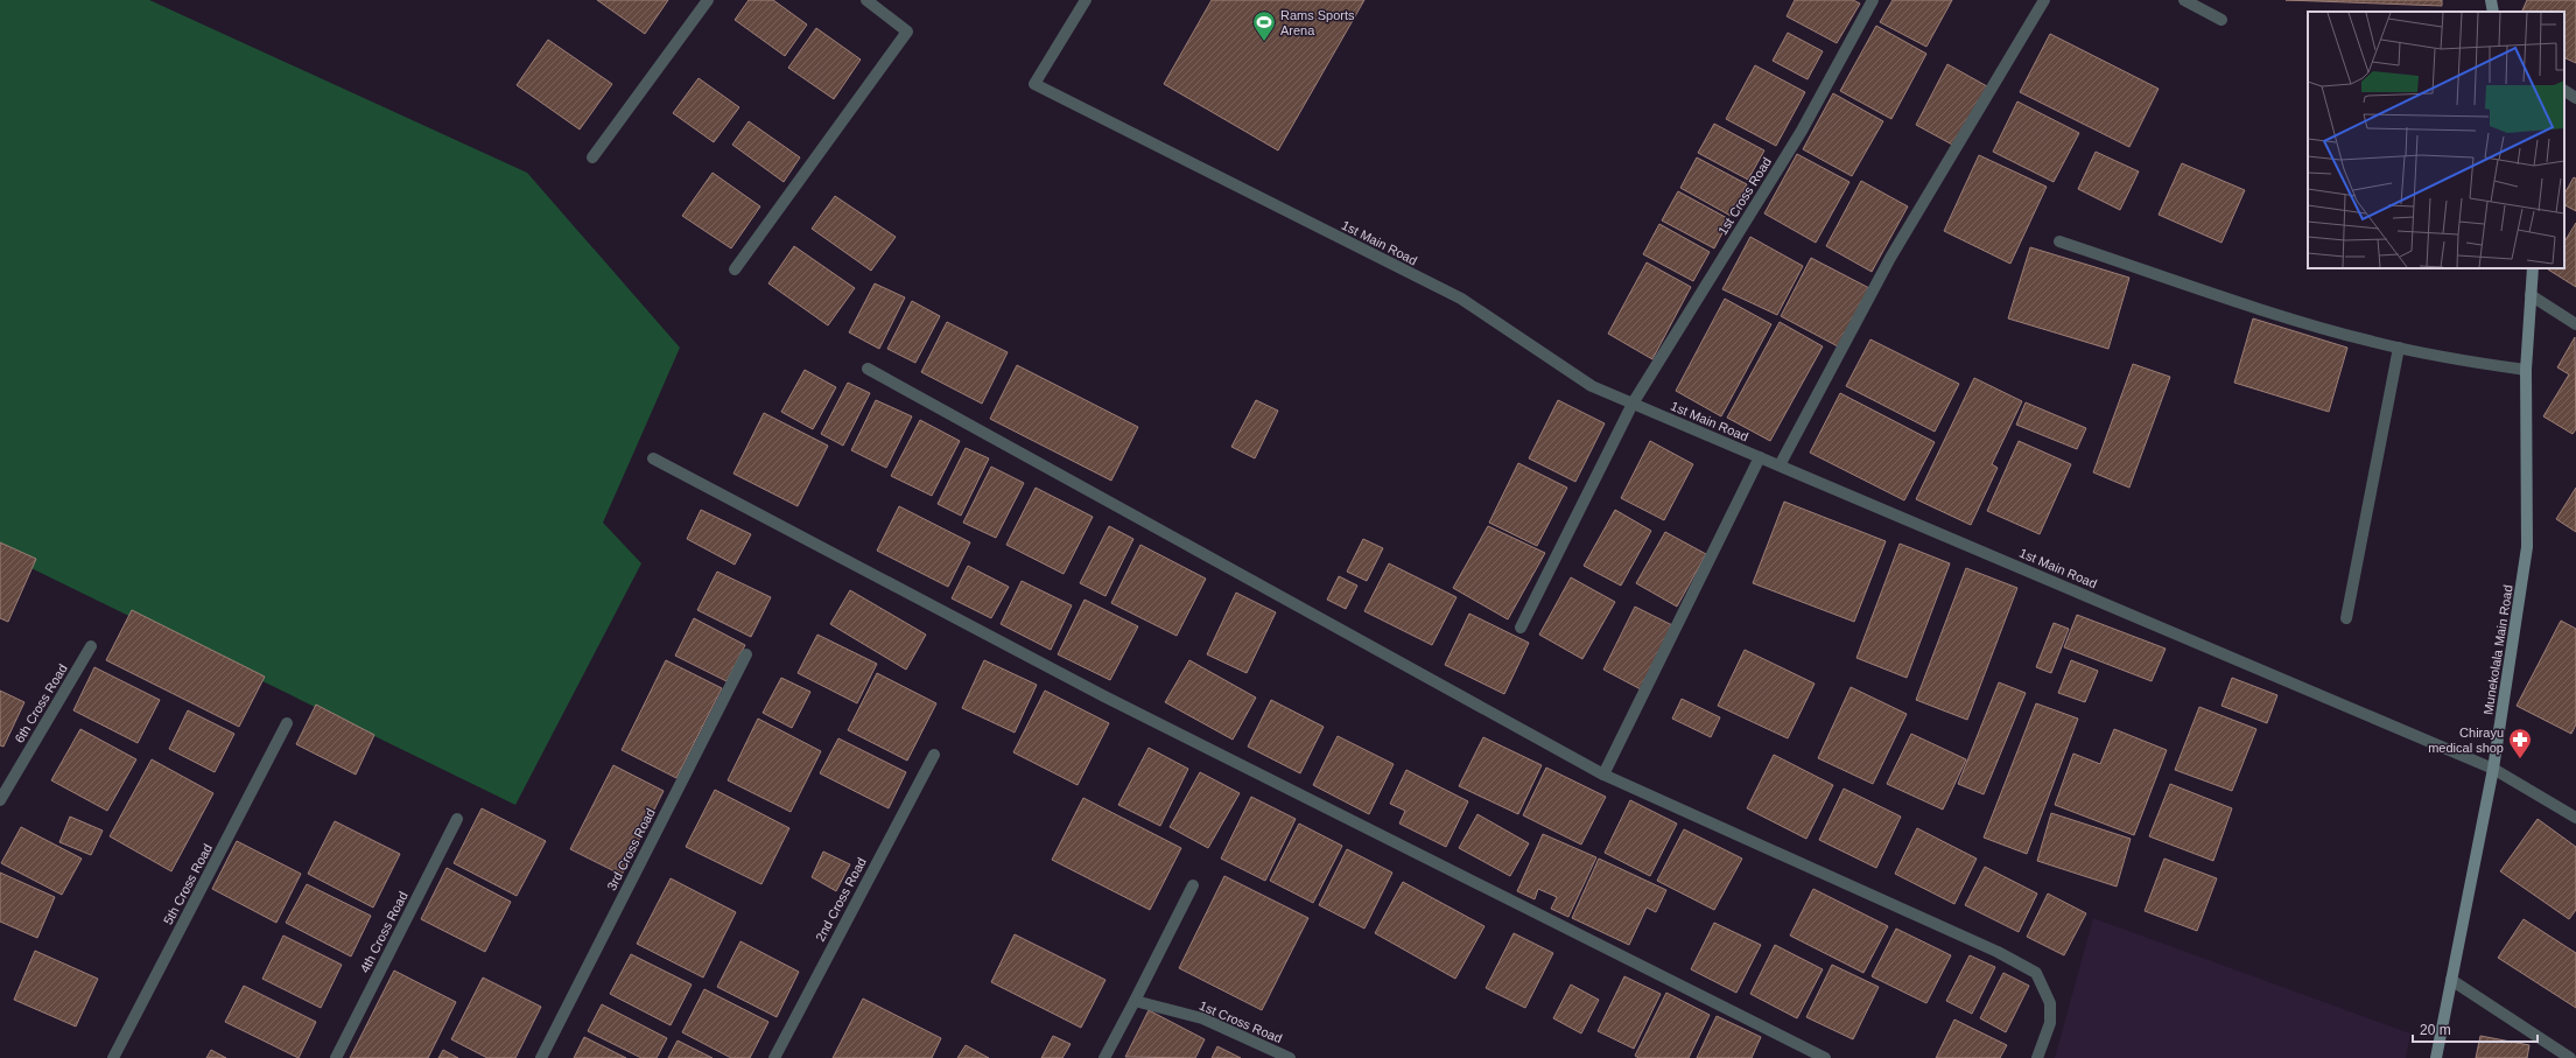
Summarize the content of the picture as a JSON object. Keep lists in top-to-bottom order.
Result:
{
  "streets": {
    "street": [
      "1st Cross Road",
      "1st Main Road",
      "Munekolala Main Road",
      "6th Cross Road",
      "3rd Cross Road",
      "5th Cross Road",
      "2nd Cross Road",
      "4th Cross Road"
    ]
  },
  "crossings": [
    ["1st Cross Road", "1st Main Road"],
    ["1st Main Road", "Munekolala Main Road"]
  ],
  "places": {
    "sports": ["Rams Sports Arena"],
    "pharmacy": ["Chirayu medical shop"]
  },
  "scale_bar": "20 m"
}
